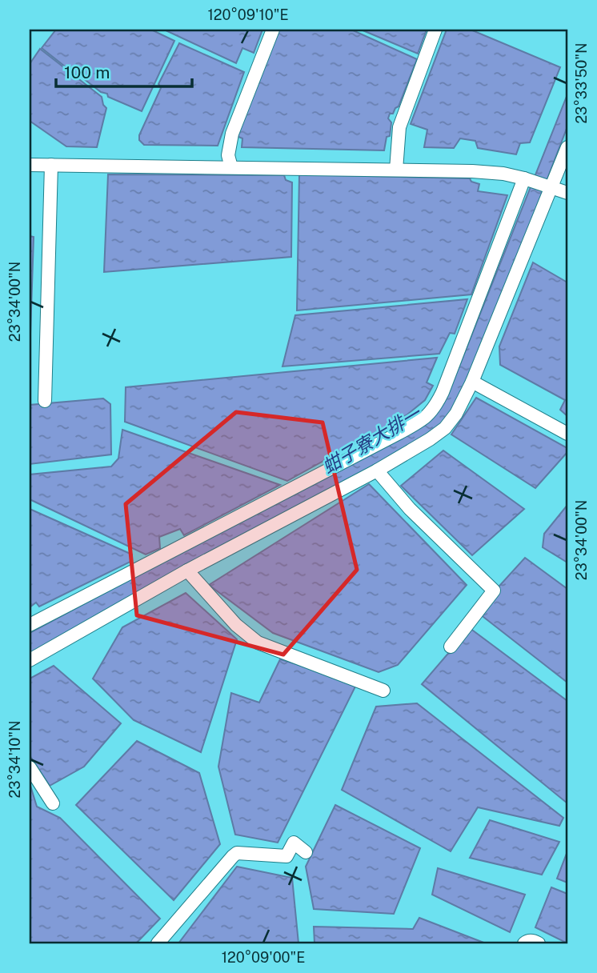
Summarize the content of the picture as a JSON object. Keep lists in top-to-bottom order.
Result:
{
  "water": ["蚶子寮大排一"],
  "scale_bar": "100 m",
  "coordinates": [
    "120°09'10\"E",
    "23°33'50\"N",
    "23°34'00\"N",
    "23°34'10\"N",
    "120°09'00\"E"
  ]
}
